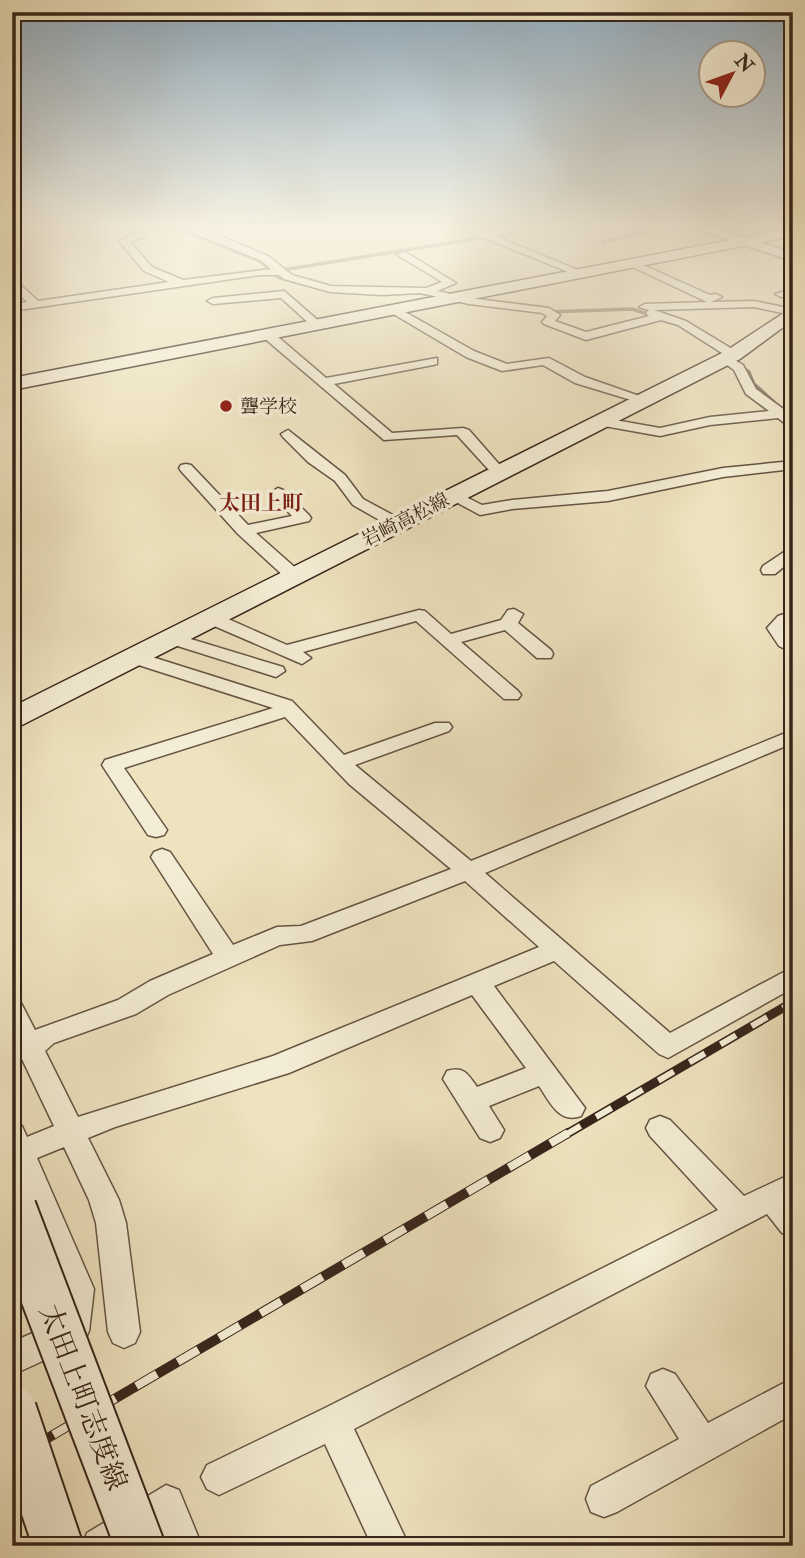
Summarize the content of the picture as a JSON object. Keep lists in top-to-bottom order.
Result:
{
  "streets": {
    "main road": ["岩崎高松線", "太田上町志度線"]
  },
  "districts": ["太田上町"],
  "places": ["聾学校"],
  "north": "top right"
}
